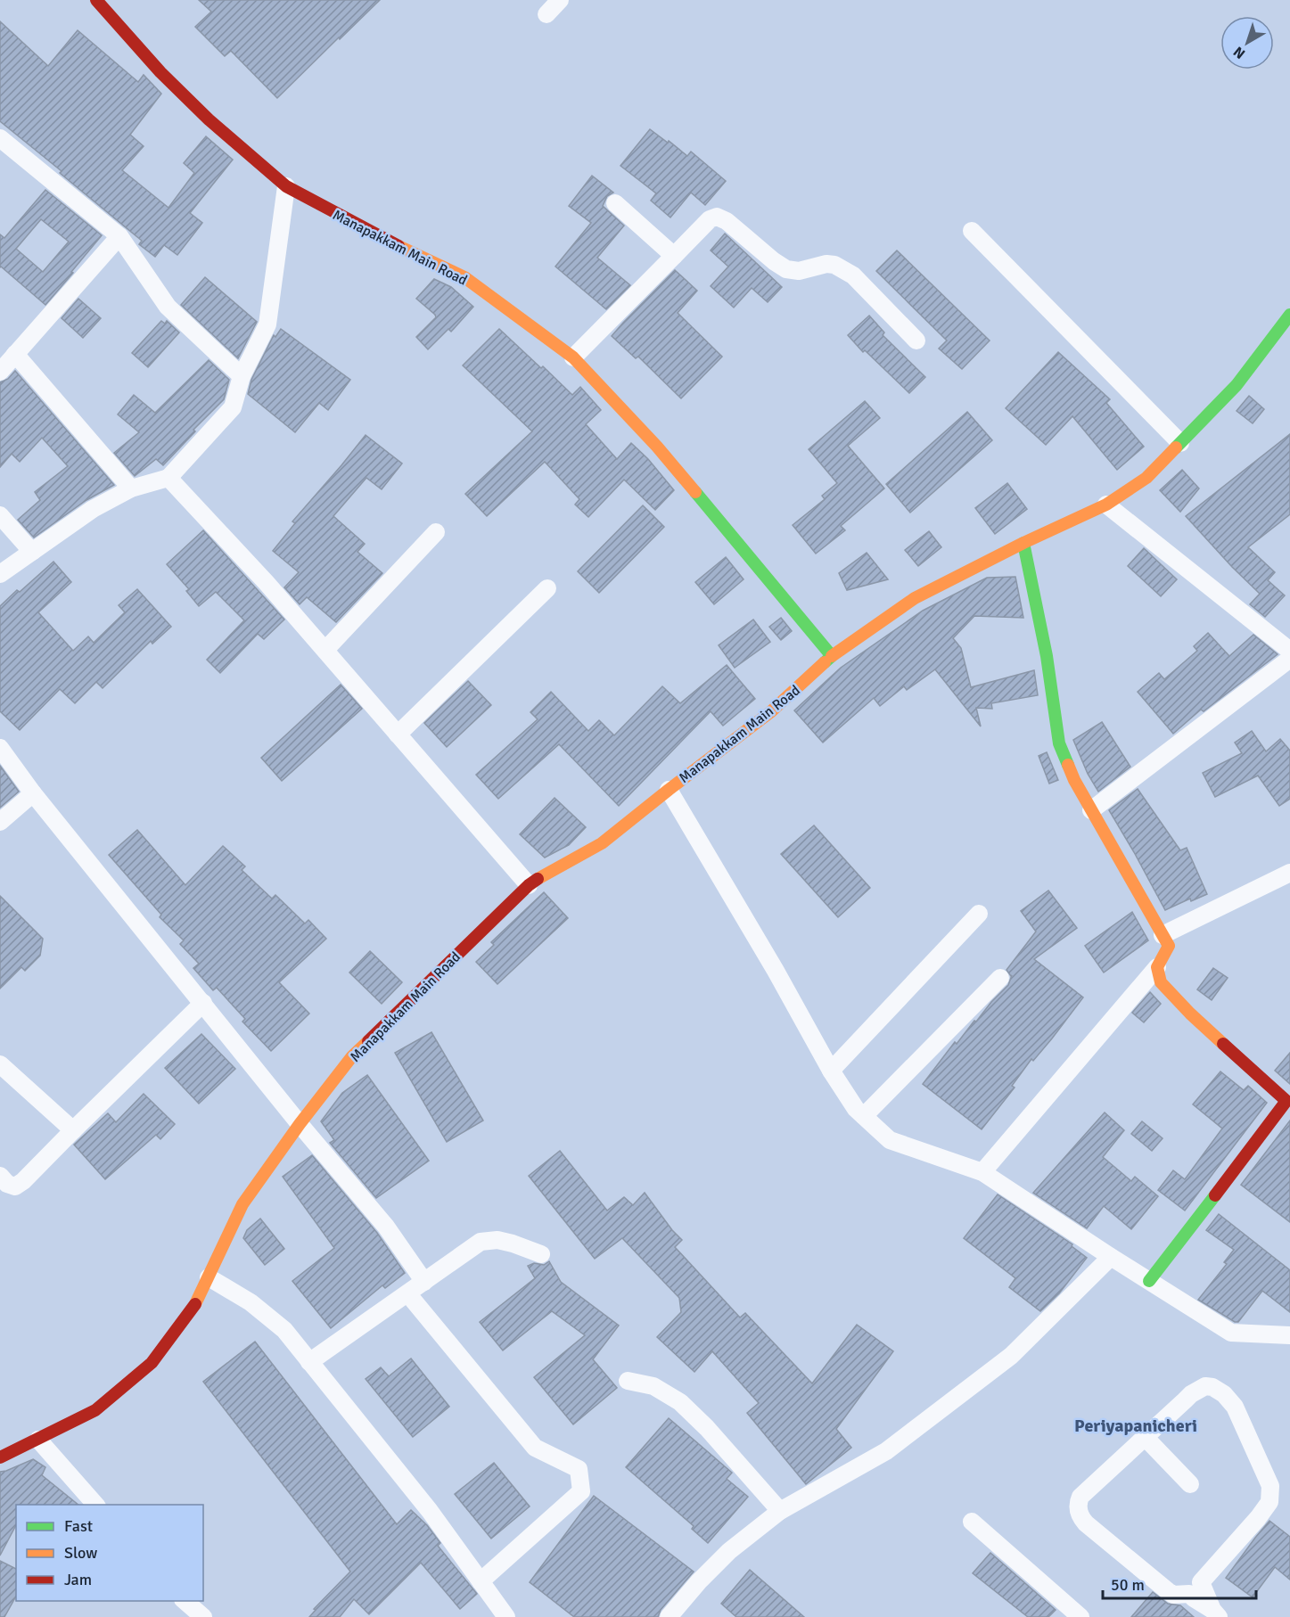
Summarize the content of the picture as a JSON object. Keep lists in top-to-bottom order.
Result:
{
  "streets": {
    "main road": ["Manapakkam Main Road"]
  },
  "districts": ["Periyapanicheri"],
  "legend": ["Fast", "Slow", "Jam"],
  "scale_bar": "50 m",
  "north": "bottom left"
}
